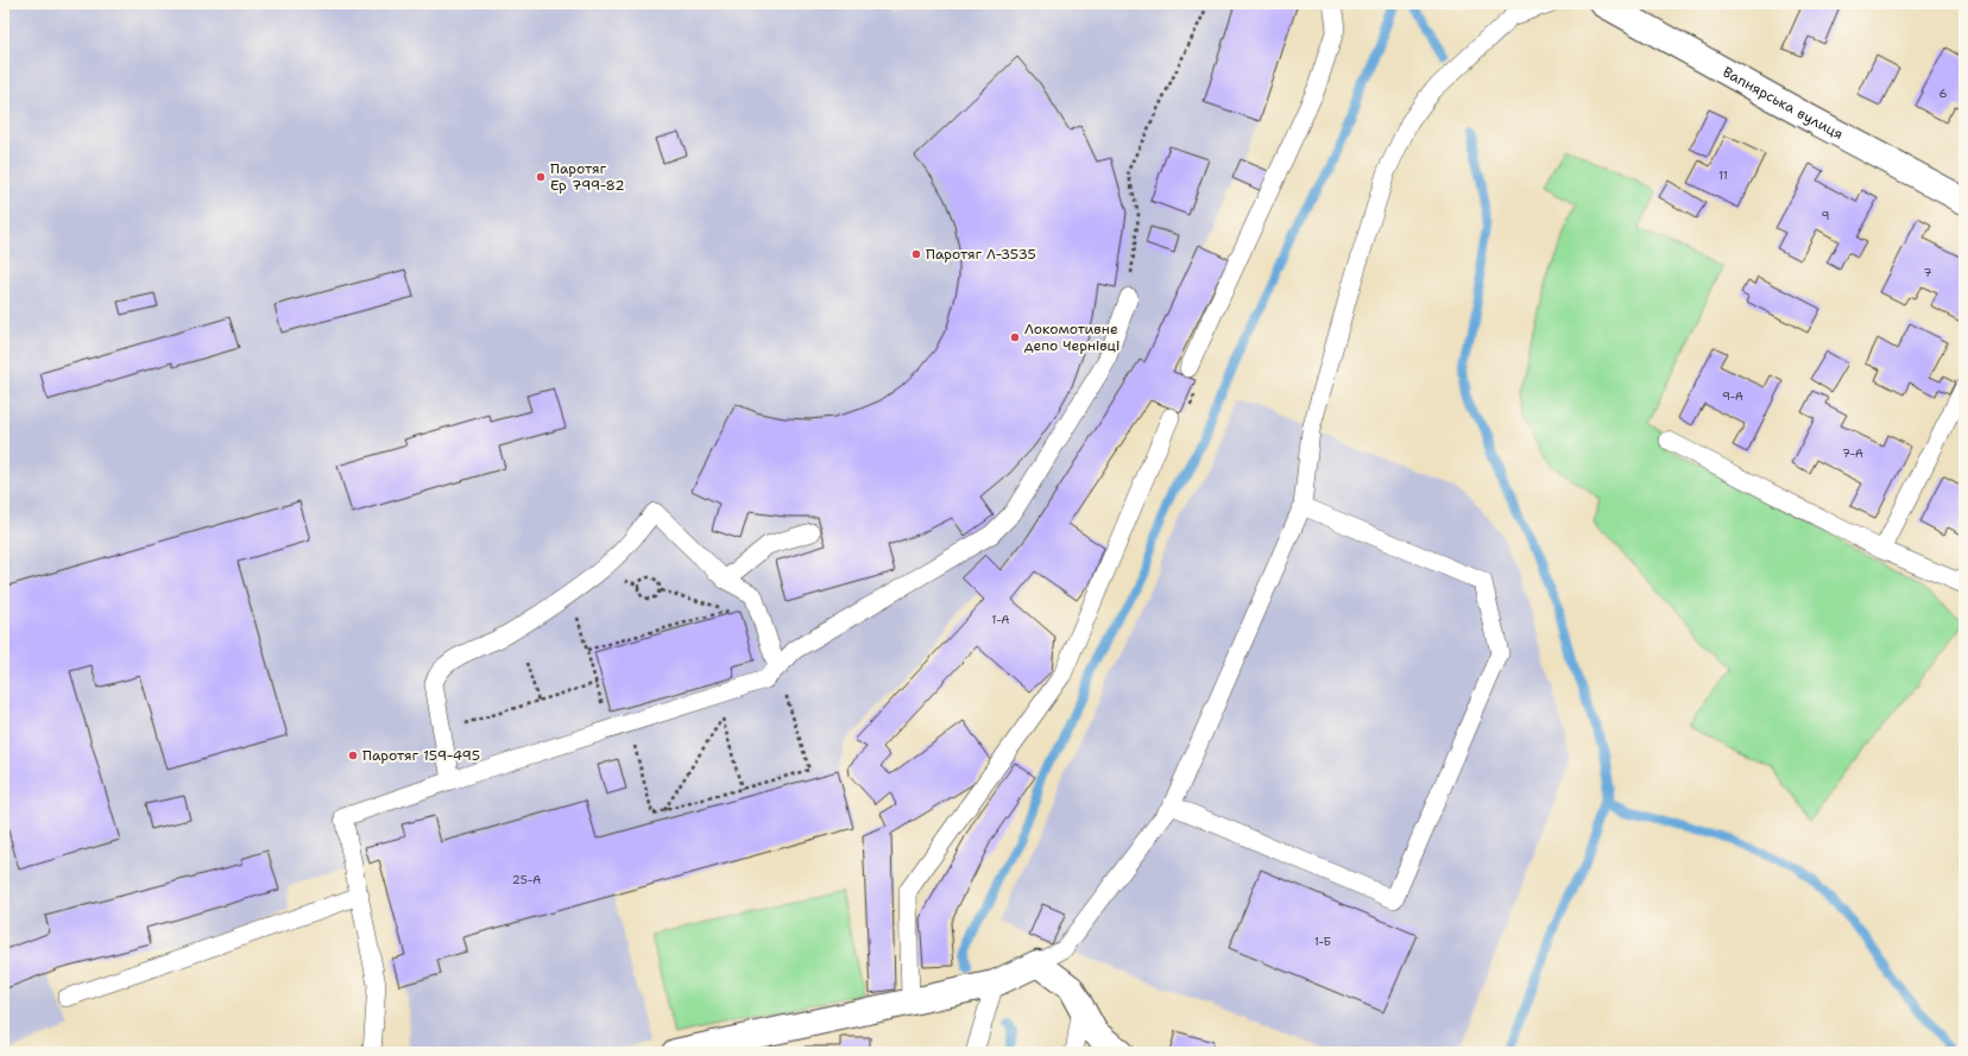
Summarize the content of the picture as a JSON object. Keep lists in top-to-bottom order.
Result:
{
  "streets": {
    "street": ["Вапнярська вулиця"]
  },
  "places": [
    "Паротяг Ер 799-82",
    "Паротяг Л-3535",
    "Локомотивне депо Чернівці",
    "Паротяг 159-495"
  ],
  "house_numbers": [
    "6",
    "11",
    "9",
    "7",
    "9-А",
    "7-А",
    "1-А",
    "25-А",
    "1-Б"
  ]
}
